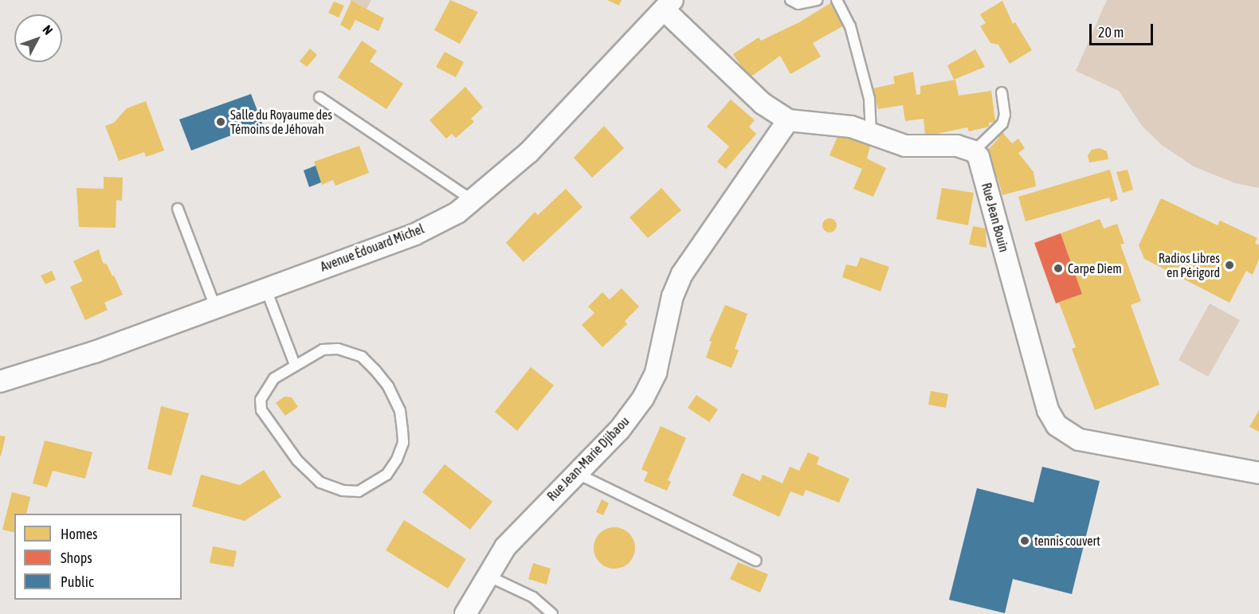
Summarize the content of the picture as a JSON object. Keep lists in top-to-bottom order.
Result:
{
  "streets": {
    "street": ["Rue Jean Bouin", "Avenue Édouard Michel", "Rue Jean-Marie Djibaou"]
  },
  "places": [
    "Salle du Royaume des Témoins de Jéhovah",
    "Radios Libres en Périgord",
    "Carpe Diem",
    "tennis couvert"
  ],
  "legend": ["Homes", "Shops", "Public"],
  "scale_bar": "20 m",
  "north": "top right"
}
